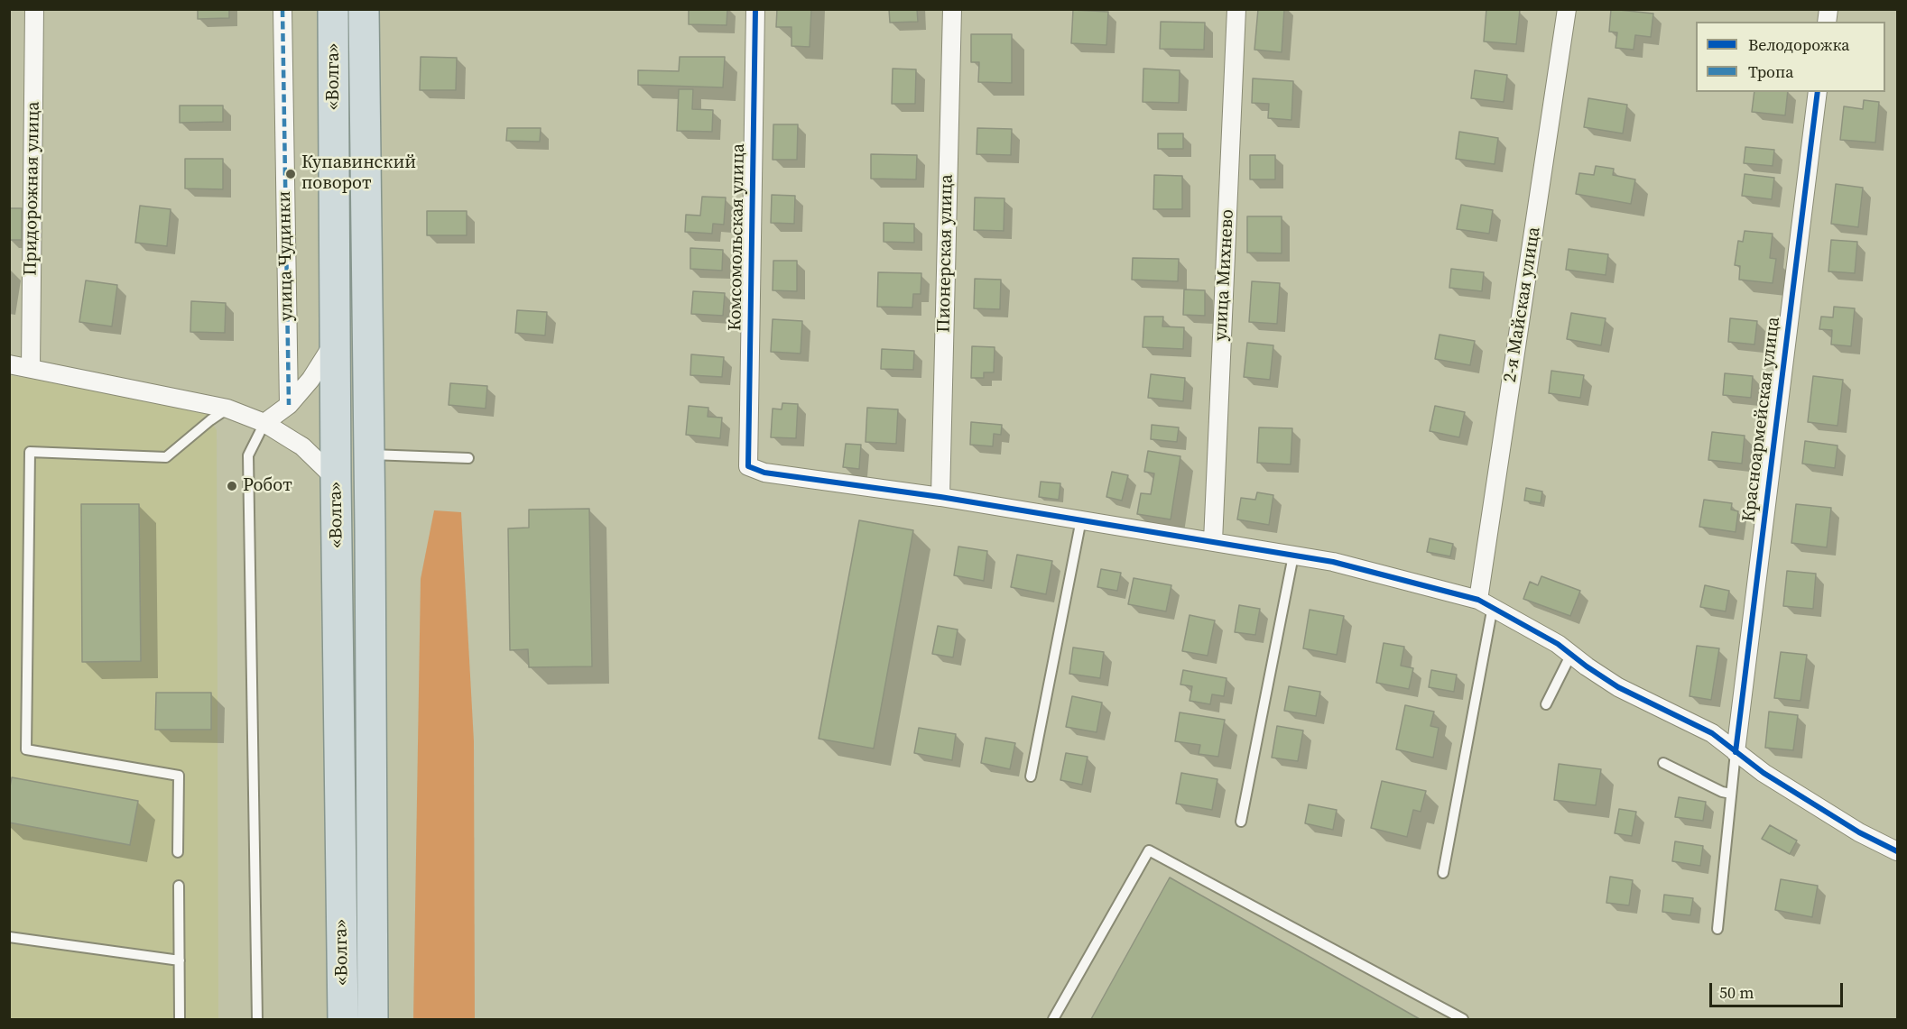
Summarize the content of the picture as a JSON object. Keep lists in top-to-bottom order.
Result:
{
  "streets": {
    "highway": ["«Волга»"],
    "street": [
      "Придорожная улица",
      "Комсомольская улица",
      "Пионерская улица",
      "улица Чудинки",
      "улица Михнево",
      "2-я Майская улица",
      "Красноармейская улица"
    ]
  },
  "crossings": [
    ["Комсомольская улица", "Пионерская улица"]
  ],
  "places": ["Купавинский поворот", "Робот"],
  "legend": ["Велодорожка", "Тропа"],
  "scale_bar": "50 m"
}
